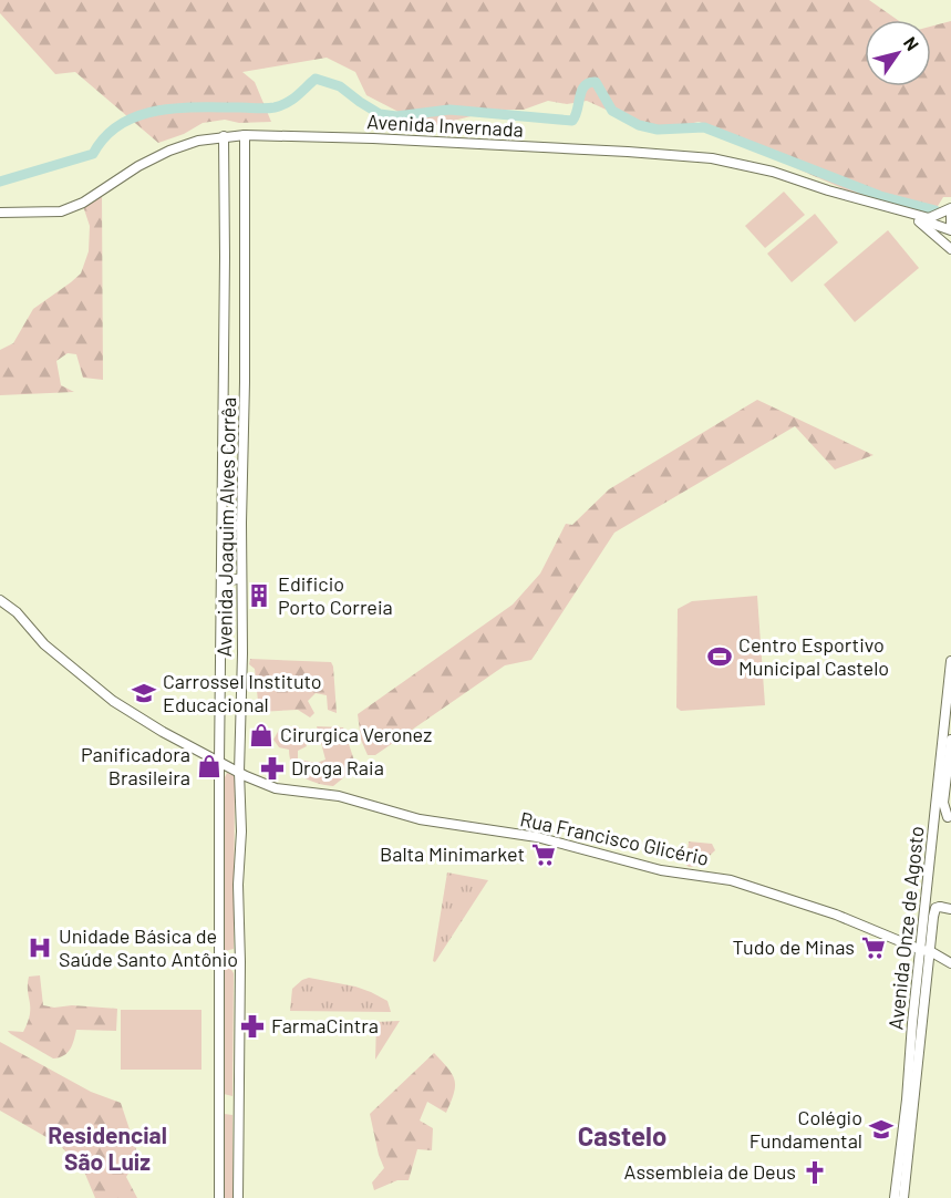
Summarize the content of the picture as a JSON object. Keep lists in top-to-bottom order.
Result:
{
  "streets": {
    "main road": [
      "Avenida Invernada",
      "Avenida Joaquim Alves Corrêa",
      "Rua Francisco Glicério",
      "Avenida Onze de Agosto"
    ]
  },
  "crossings": [
    ["Avenida Invernada", "Avenida Joaquim Alves Corrêa"],
    ["Avenida Joaquim Alves Corrêa", "Rua Francisco Glicério"],
    ["Rua Francisco Glicério", "Avenida Onze de Agosto"]
  ],
  "districts": ["Residencial São Luiz", "Castelo"],
  "places": {
    "building": ["Edificio Porto Correia"],
    "sports": ["Centro Esportivo Municipal Castelo"],
    "school or university": ["Carrossel Instituto Educacional", "Colégio Fundamental"],
    "shop": ["Cirurgica Veronez", "Panificadora Brasileira"],
    "pharmacy": ["Droga Raia", "FarmaCintra"],
    "supermarket": ["Balta Minimarket", "Tudo de Minas"],
    "hospital": ["Unidade Básica de Saúde Santo Antônio"],
    "church": ["Assembleia de Deus"]
  },
  "north": "top right"
}
